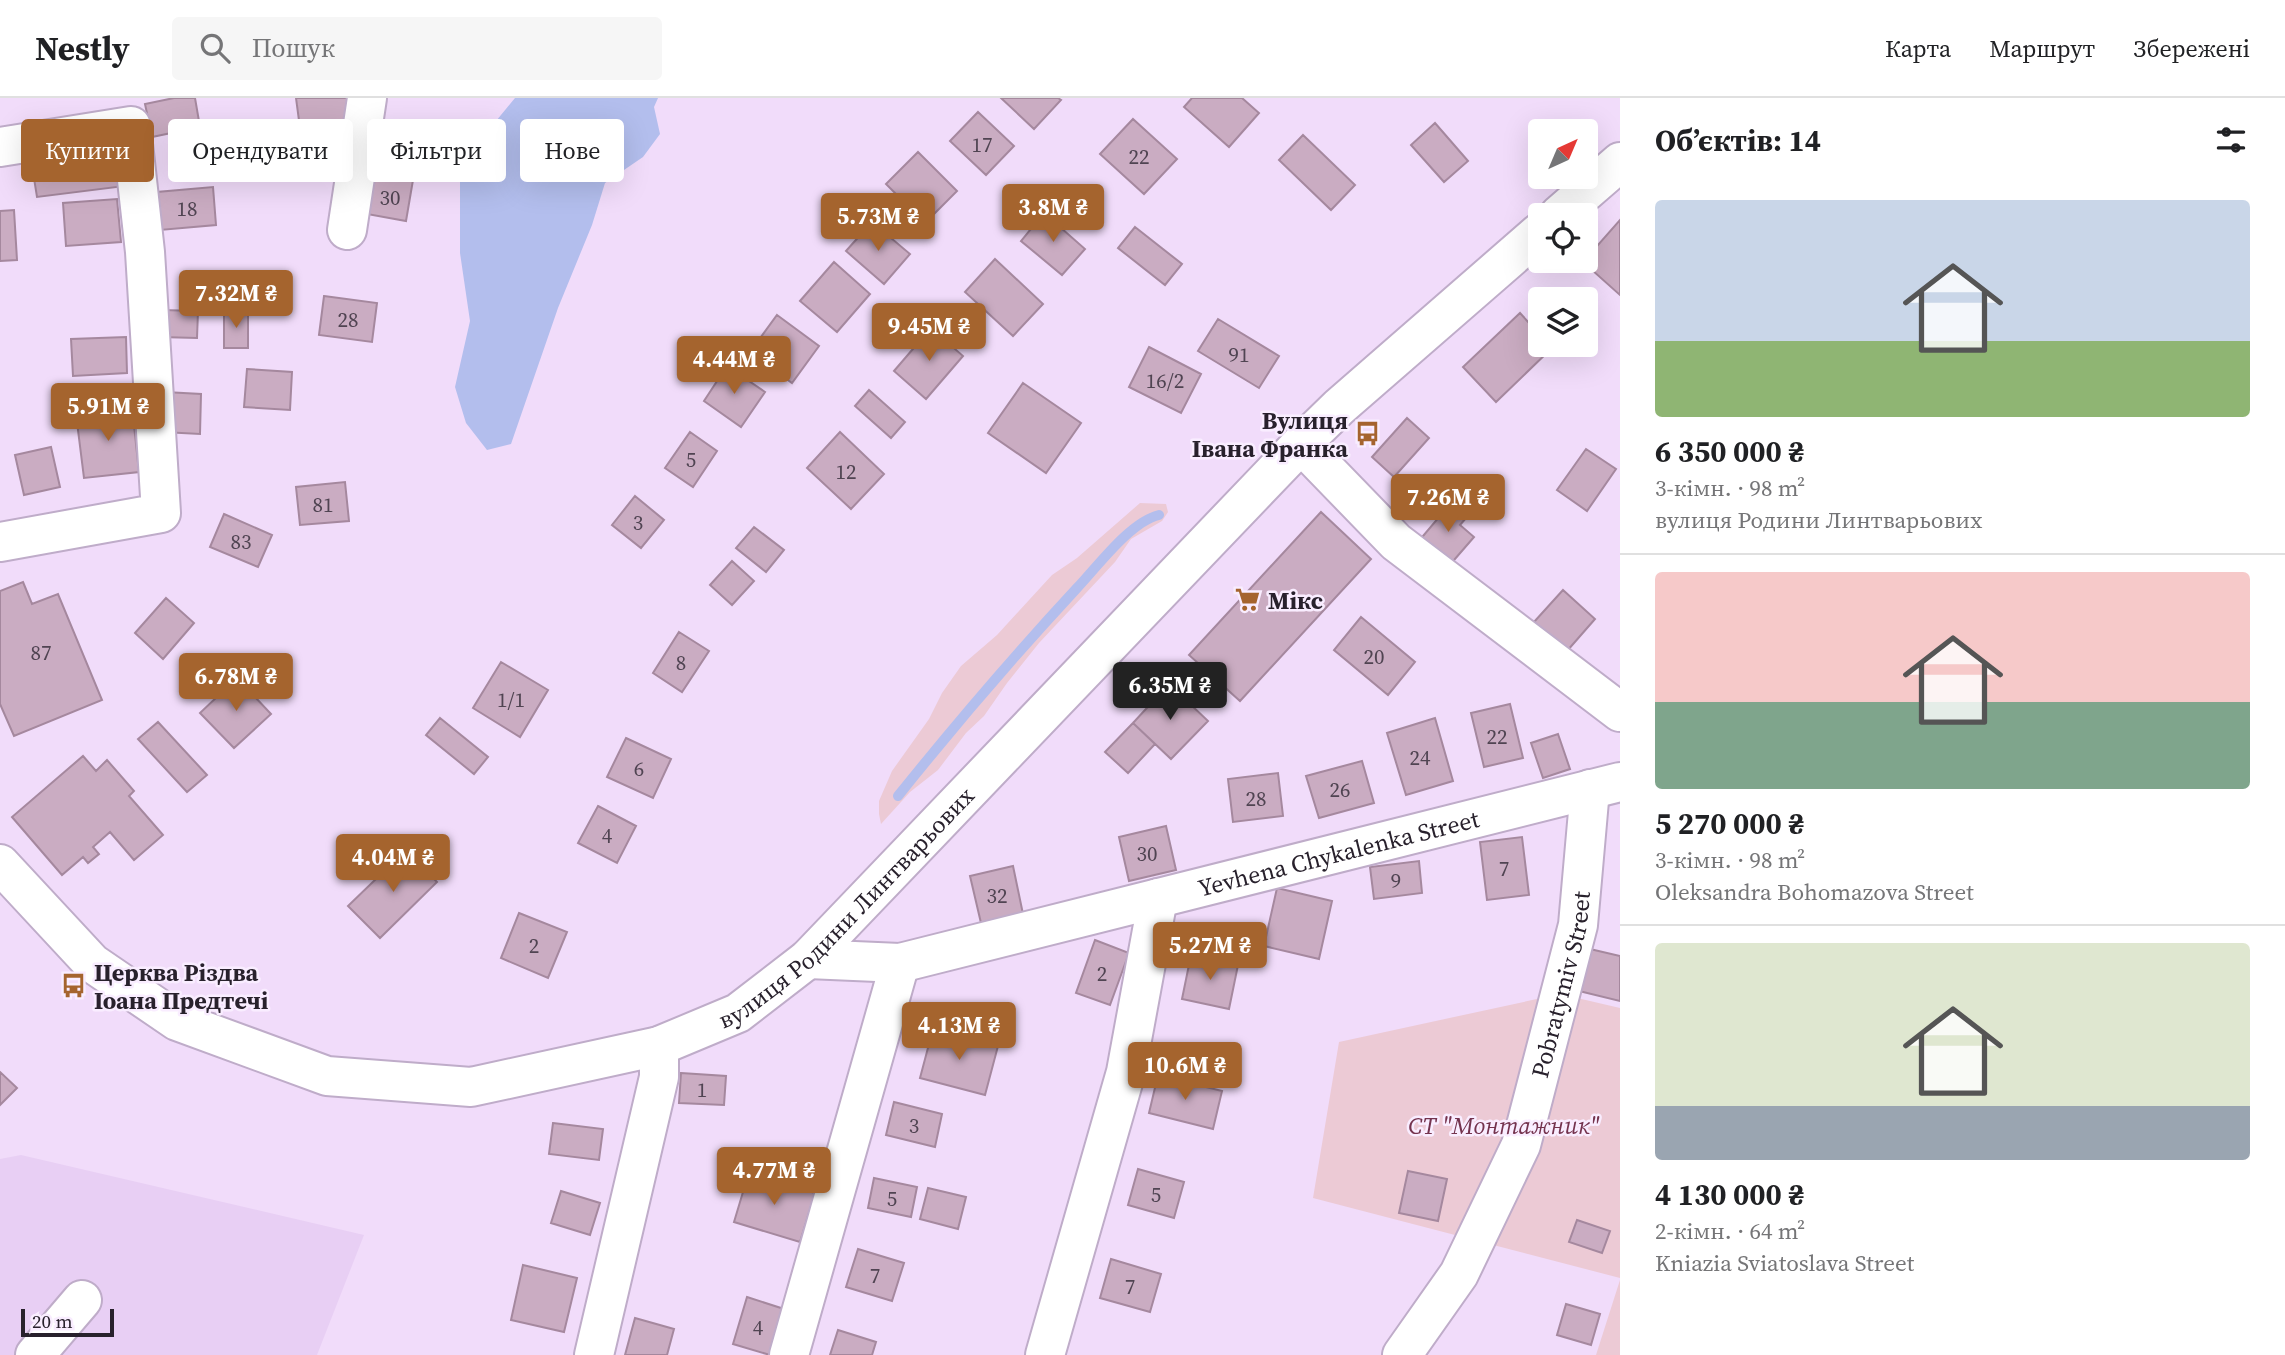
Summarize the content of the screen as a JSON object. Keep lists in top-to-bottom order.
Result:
{
  "streets": {
    "street": ["Yevhena Chykalenka Street", "вулиця Родини Линтварьових", "Pobratymiv Street"]
  },
  "crossings": [
    ["Yevhena Chykalenka Street", "вулиця Родини Линтварьових"],
    ["Yevhena Chykalenka Street", "Pobratymiv Street"]
  ],
  "parks": ["СТ \"Монтажник\""],
  "places": {
    "bus stop": ["Вулиця Івана Франка", "Церква Різдва Іоана Предтечі"],
    "supermarket": ["Мікс"]
  },
  "house_numbers": [
    "17",
    "22",
    "30",
    "18",
    "28",
    "91",
    "16/2",
    "5",
    "12",
    "81",
    "3",
    "83",
    "87",
    "20",
    "8",
    "1/1",
    "22",
    "24",
    "6",
    "26",
    "28",
    "4",
    "30",
    "7",
    "9",
    "32",
    "2",
    "2",
    "1",
    "3",
    "5",
    "5",
    "7",
    "7",
    "4"
  ],
  "scale_bar": "20 m",
  "north": "top right",
  "page": {
    "header": "Nestly",
    "search": "Пошук",
    "nav": ["Карта", "Маршрут", "Збережені"],
    "heading": "Об’єктів: 14",
    "chip": [
      "Купити",
      "Орендувати",
      "Фільтри",
      "Нове"
    ],
    "list": [
      {
        "name": "6 350 000 ₴",
        "note": "3-кімн. · 98 m² · вулиця Родини Линтварьових"
      },
      {
        "name": "5 270 000 ₴",
        "note": "3-кімн. · 98 m² · Oleksandra Bohomazova Street"
      },
      {
        "name": "4 130 000 ₴",
        "note": "2-кімн. · 64 m² · Kniazia Sviatoslava Street"
      }
    ],
    "price": [
      "3.8M ₴",
      "5.73M ₴",
      "7.32M ₴",
      "9.45M ₴",
      "4.44M ₴",
      "5.91M ₴",
      "7.26M ₴",
      "6.78M ₴",
      "6.35M ₴",
      "4.04M ₴",
      "5.27M ₴",
      "4.13M ₴",
      "10.6M ₴",
      "4.77M ₴"
    ],
    "scale": "20 m"
  }
}
